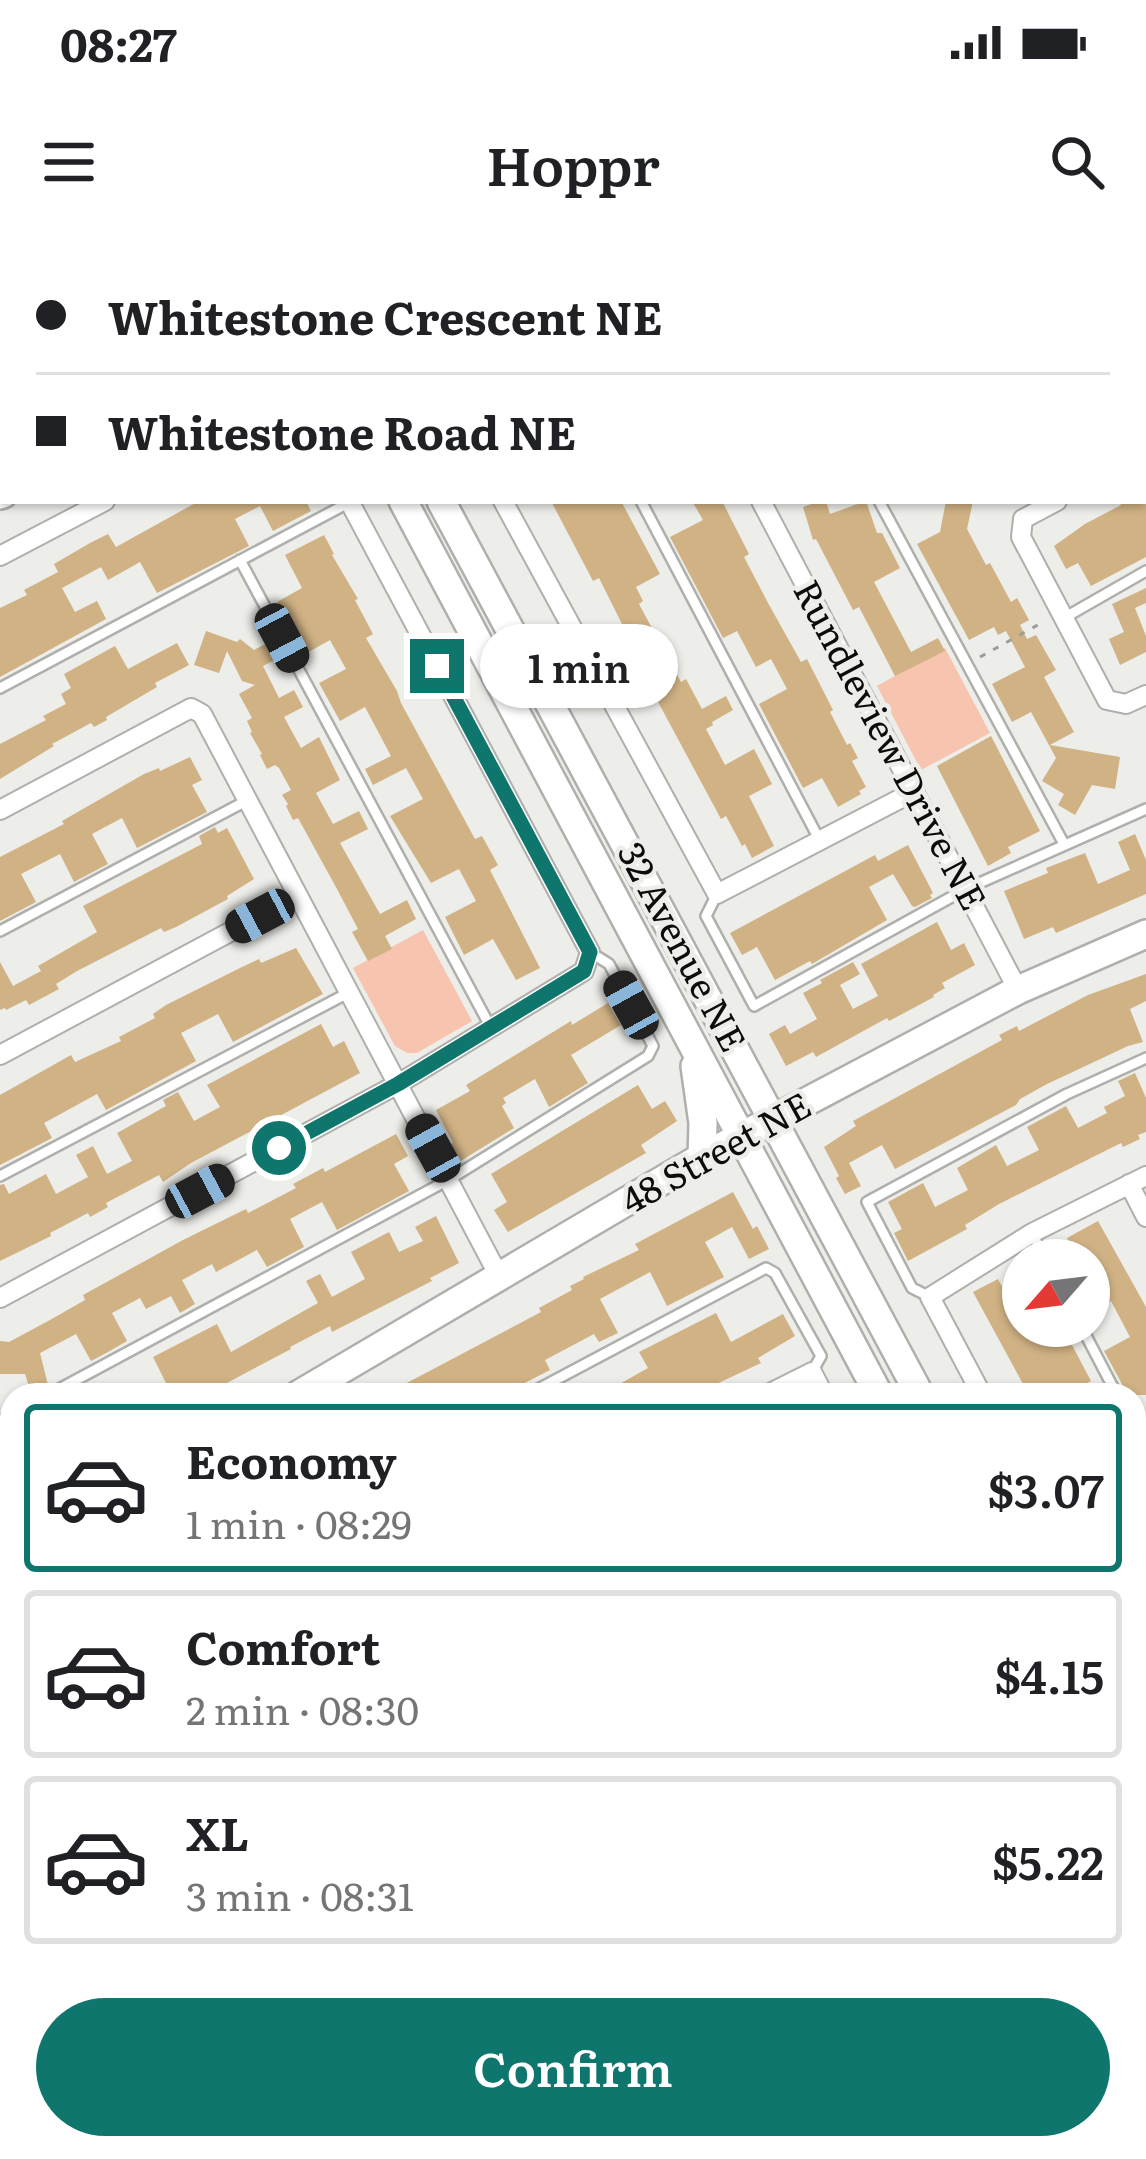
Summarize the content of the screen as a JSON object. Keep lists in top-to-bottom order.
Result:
{
  "streets": {
    "main road": ["32 Avenue NE", "48 Street NE"],
    "street": ["Rundleview Drive NE"]
  },
  "crossings": [
    ["Rundleview Drive NE", "48 Street NE"],
    ["32 Avenue NE", "48 Street NE"]
  ],
  "north": "bottom left",
  "page": {
    "status": "08:27",
    "header": "Hoppr",
    "banner": ["Whitestone Crescent NE", "Whitestone Road NE"],
    "bubble": "1 min",
    "list": [
      {
        "name": "Economy",
        "note": "1 min · 08:29",
        "value": "$3.07"
      },
      {
        "name": "Comfort",
        "note": "2 min · 08:30",
        "value": "$4.15"
      },
      {
        "name": "XL",
        "note": "3 min · 08:31",
        "value": "$5.22"
      }
    ],
    "buttons": "Confirm"
  }
}
